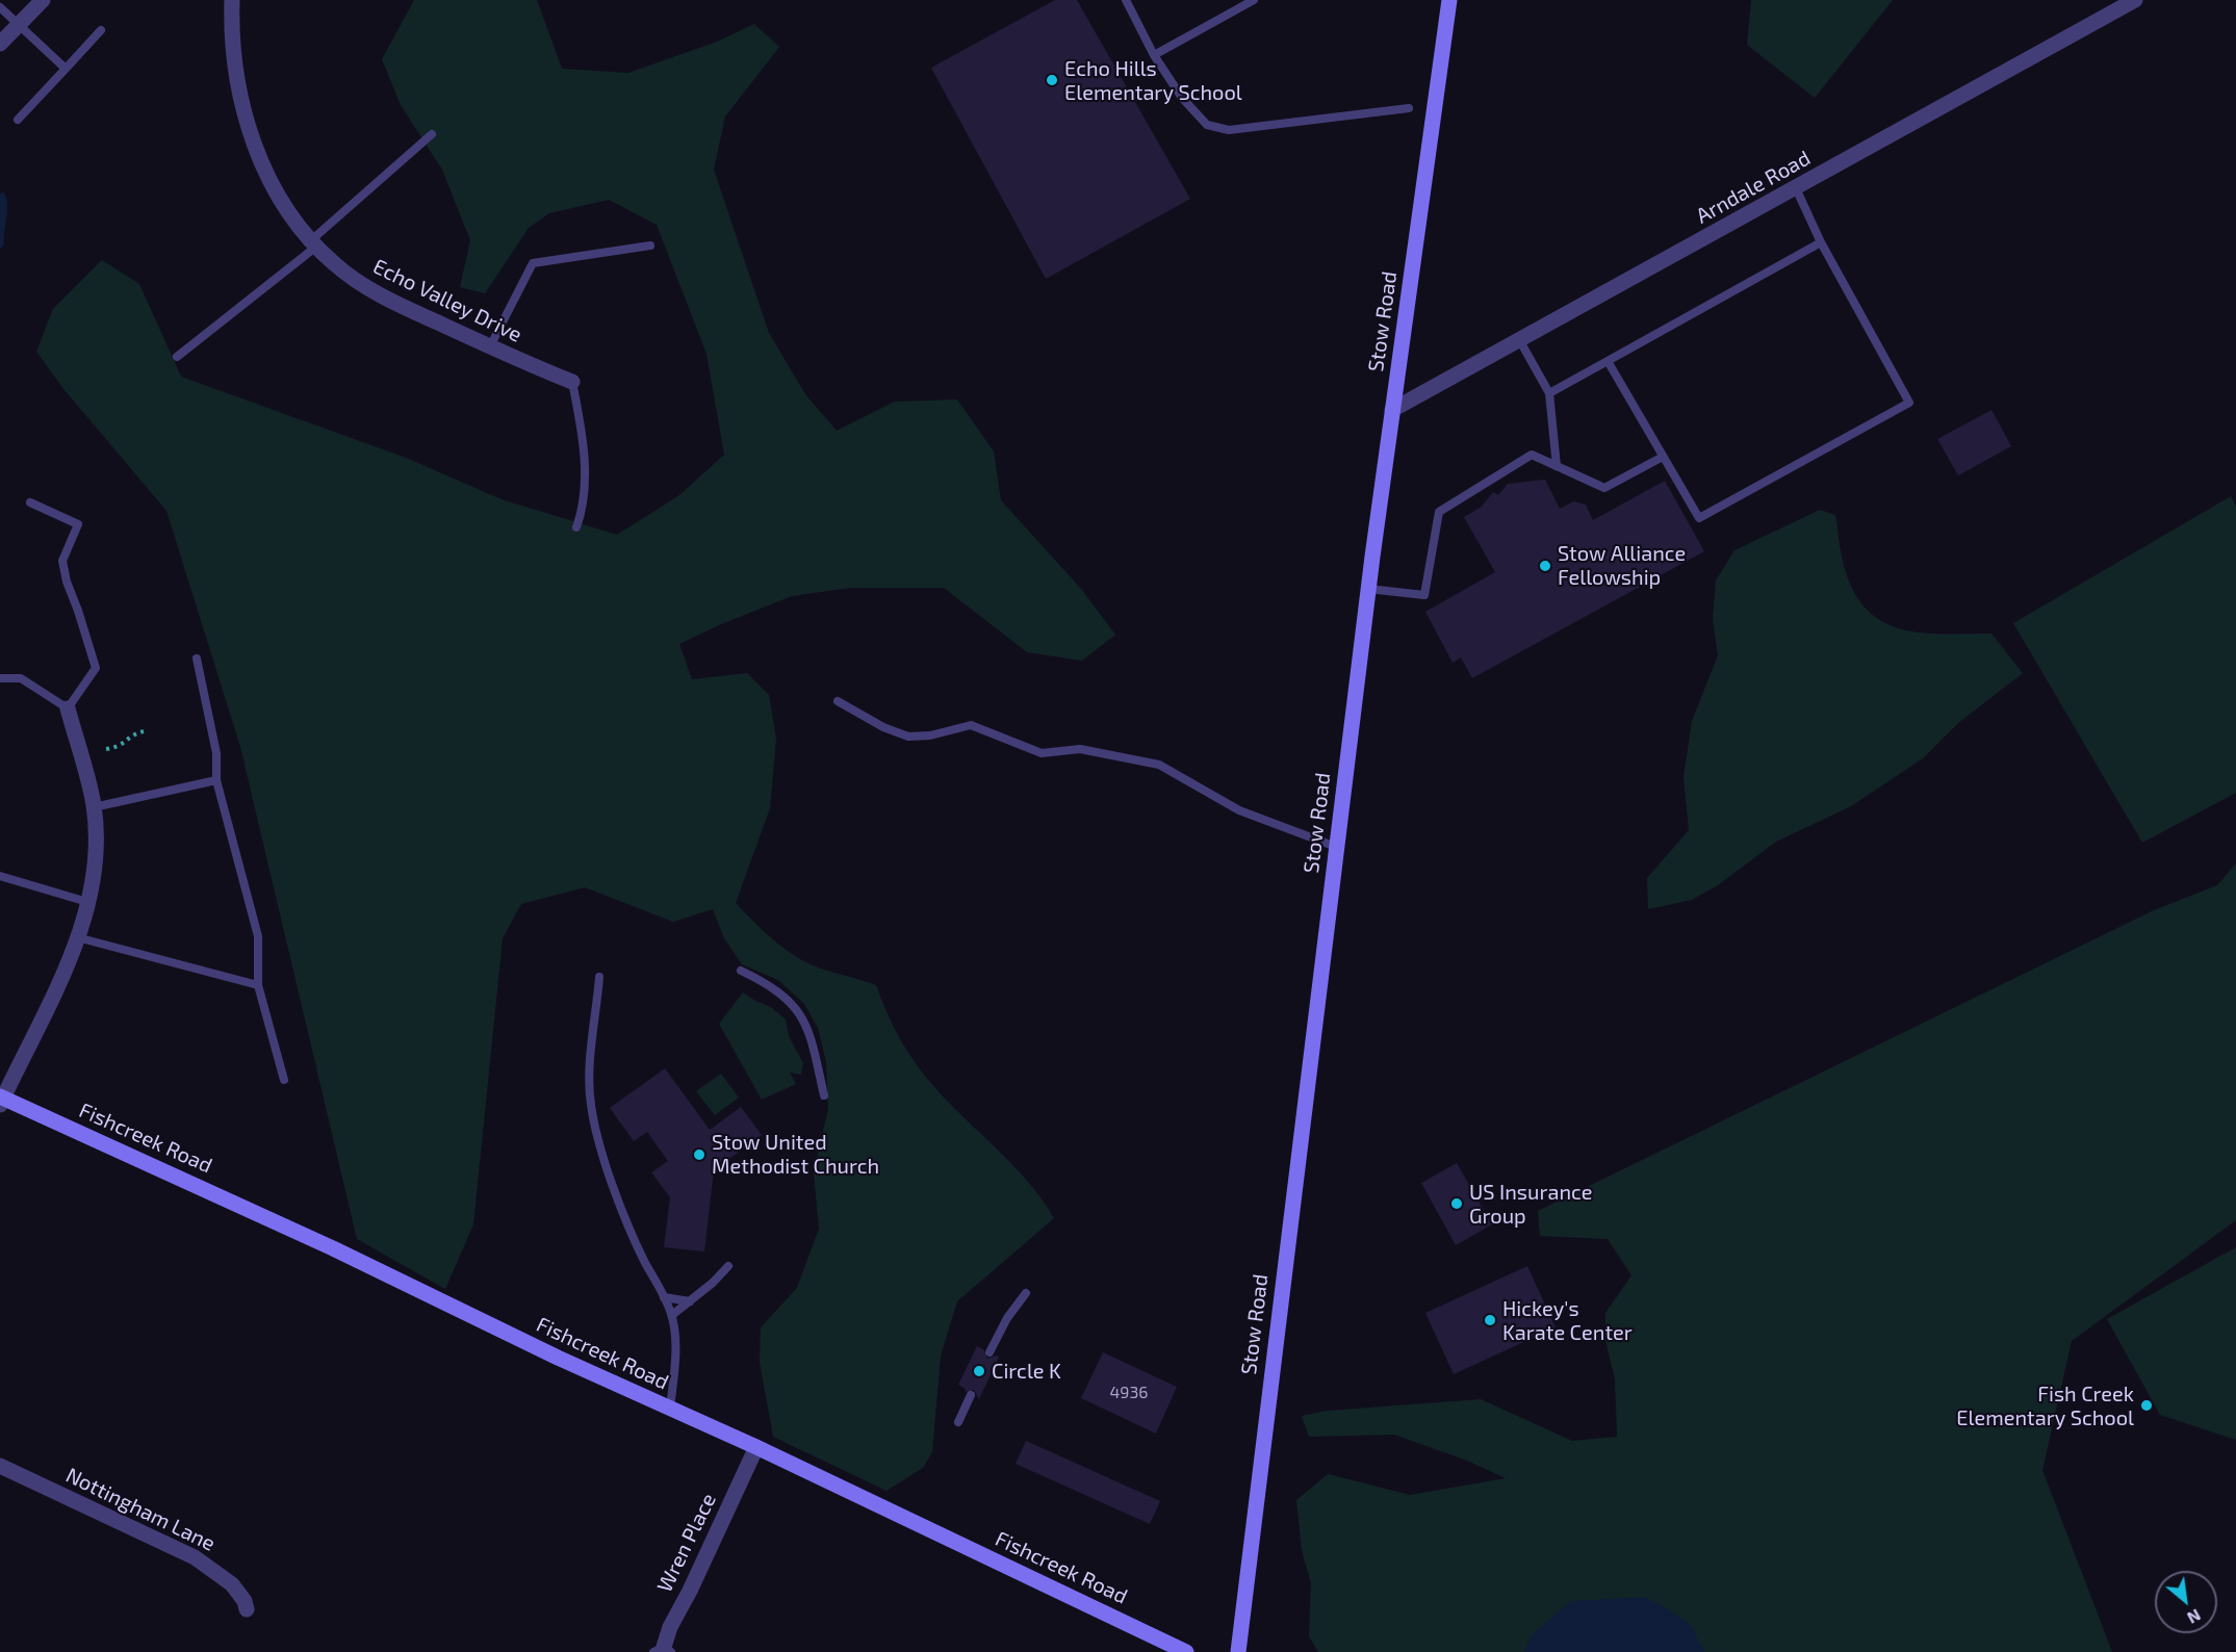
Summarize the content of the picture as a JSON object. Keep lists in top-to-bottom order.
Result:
{
  "streets": {
    "street": [
      "Arndale Road",
      "Echo Valley Drive",
      "Stow Road",
      "Fishcreek Road",
      "Nottingham Lane",
      "Wren Place"
    ]
  },
  "crossings": [
    ["Arndale Road", "Stow Road"],
    ["Fishcreek Road", "Wren Place"]
  ],
  "places": [
    "Echo Hills Elementary School",
    "Stow Alliance Fellowship",
    "Stow United Methodist Church",
    "US Insurance Group",
    "Hickey's Karate Center",
    "Circle K",
    "Fish Creek Elementary School"
  ],
  "house_numbers": ["4936"],
  "north": "bottom right"
}
